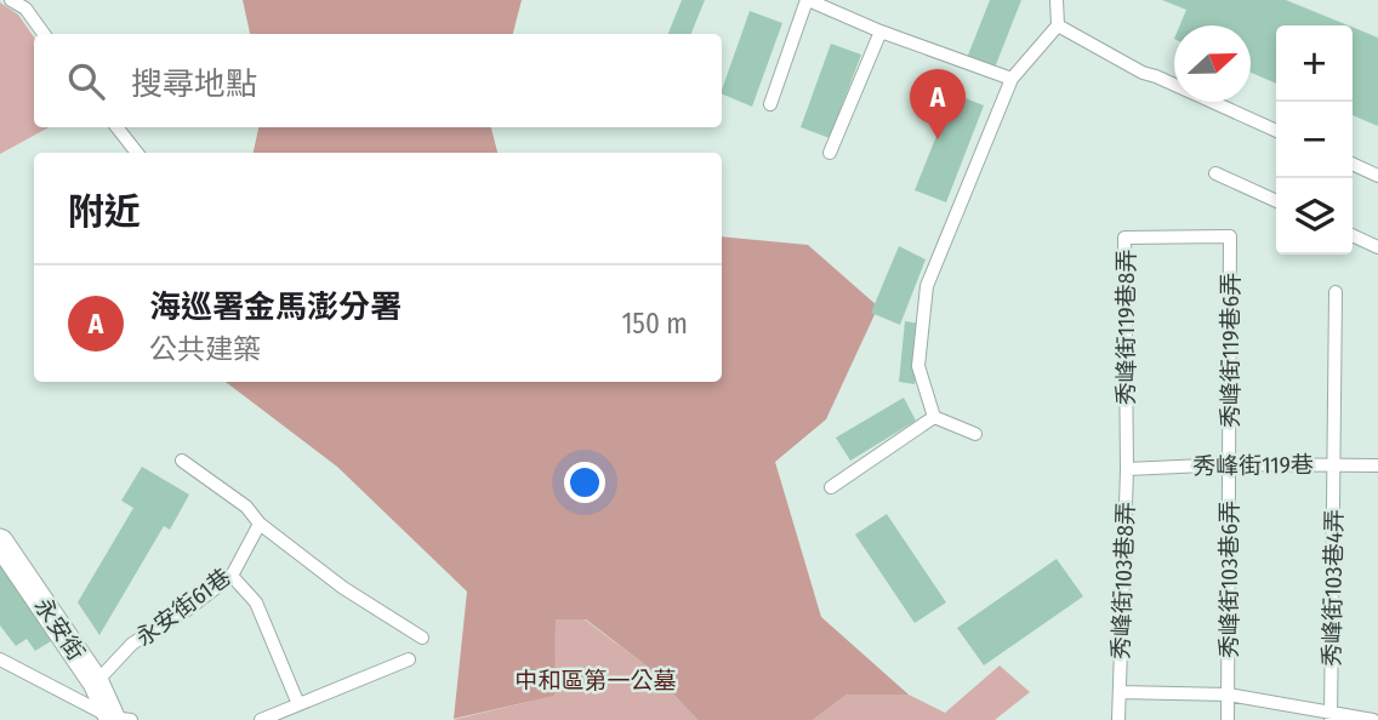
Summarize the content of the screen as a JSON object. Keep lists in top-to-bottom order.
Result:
{
  "streets": {
    "street": ["永安街"],
    "lane": [
      "秀峰街119巷8弄",
      "秀峰街119巷6弄",
      "秀峰街119巷",
      "秀峰街103巷6弄",
      "秀峰街103巷8弄",
      "秀峰街103巷4弄",
      "永安街61巷"
    ]
  },
  "crossings": [
    ["秀峰街119巷8弄", "秀峰街119巷6弄"],
    ["秀峰街119巷8弄", "秀峰街119巷"],
    ["秀峰街119巷8弄", "秀峰街103巷8弄"],
    ["秀峰街119巷6弄", "秀峰街119巷"],
    ["秀峰街119巷6弄", "秀峰街103巷6弄"],
    ["秀峰街119巷", "秀峰街103巷6弄"],
    ["秀峰街119巷", "秀峰街103巷8弄"],
    ["秀峰街119巷", "秀峰街103巷4弄"],
    ["永安街61巷", "永安街"]
  ],
  "parks": ["中和區第一公墓"],
  "north": "right",
  "page": {
    "map_buttons": ["+", "−"],
    "search": "搜尋地點",
    "pins": "A",
    "heading": "附近",
    "list": [
      {
        "mark": "A",
        "name": "海巡署金馬澎分署",
        "note": "公共建築",
        "value": "150 m"
      }
    ]
  }
}
